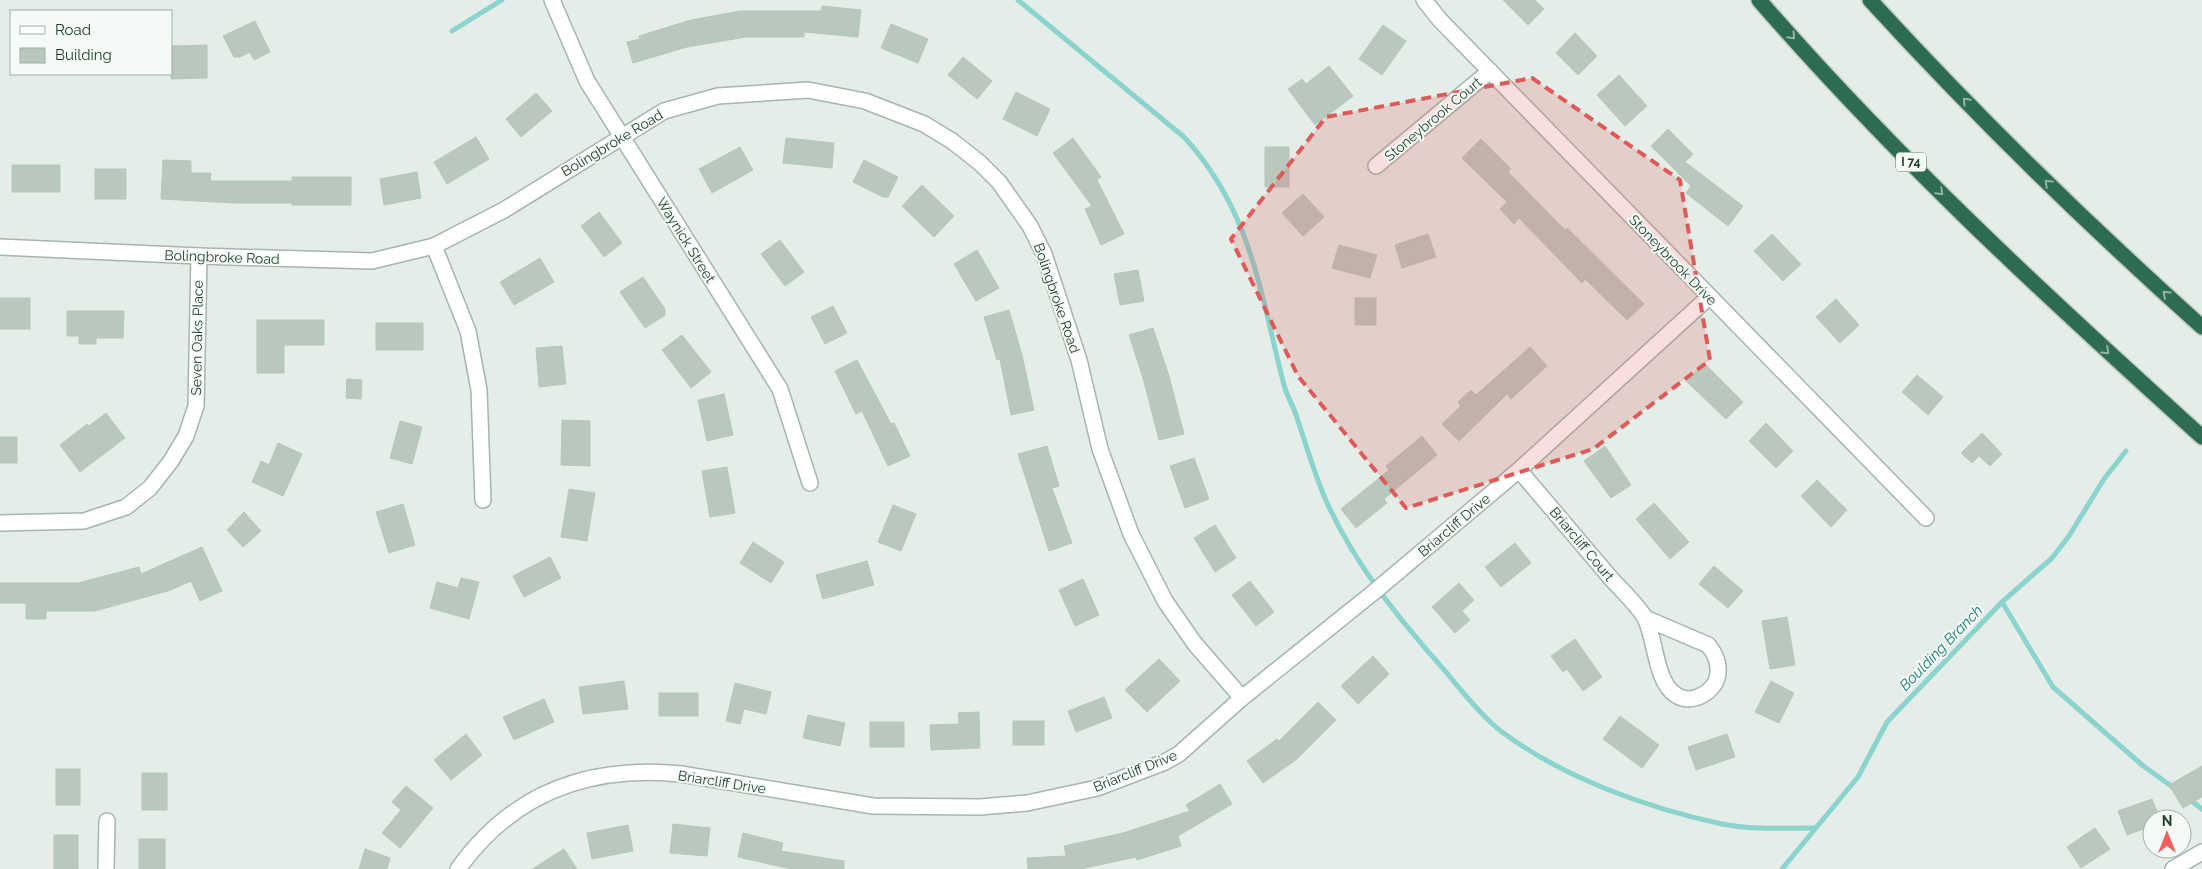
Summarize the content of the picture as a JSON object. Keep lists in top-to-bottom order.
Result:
{
  "streets": {
    "highway": ["I 74"],
    "street": [
      "Stoneybrook Court",
      "Bolingbroke Road",
      "Waynick Street",
      "Stoneybrook Drive",
      "Seven Oaks Place",
      "Briarcliff Drive",
      "Briarcliff Court"
    ]
  },
  "crossings": [
    ["Stoneybrook Court", "Stoneybrook Drive"],
    ["Bolingbroke Road", "Waynick Street"],
    ["Bolingbroke Road", "Seven Oaks Place"],
    ["Bolingbroke Road", "Briarcliff Drive"],
    ["Stoneybrook Drive", "Briarcliff Drive"],
    ["Briarcliff Drive", "Briarcliff Court"]
  ],
  "water": ["Boulding Branch"],
  "legend": ["Road", "Building"],
  "north": "top"
}
